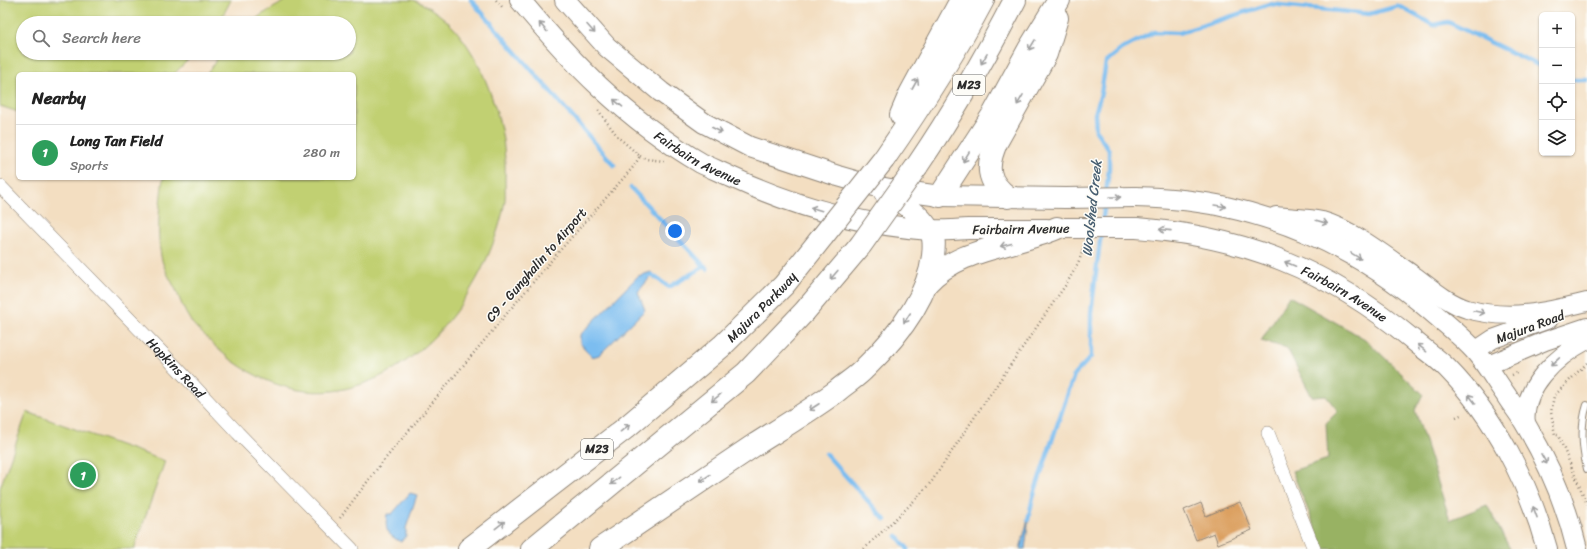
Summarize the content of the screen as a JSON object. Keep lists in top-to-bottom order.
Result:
{
  "streets": {
    "highway": ["M23", "Majura Parkway"],
    "main road": ["Fairbairn Avenue", "Majura Road"],
    "street": ["Hopkins Road"],
    "path": ["C9 - Gunghalin to Airport"]
  },
  "crossings": [
    ["C9 - Gunghalin to Airport", "Hopkins Road"]
  ],
  "water": ["Woolshed Creek"],
  "page": {
    "map_buttons": ["+", "−"],
    "search": "Search here",
    "heading": "Nearby",
    "list": [
      {
        "mark": "1",
        "name": "Long Tan Field",
        "note": "Sports",
        "value": "280 m"
      }
    ],
    "pins": "1"
  }
}
